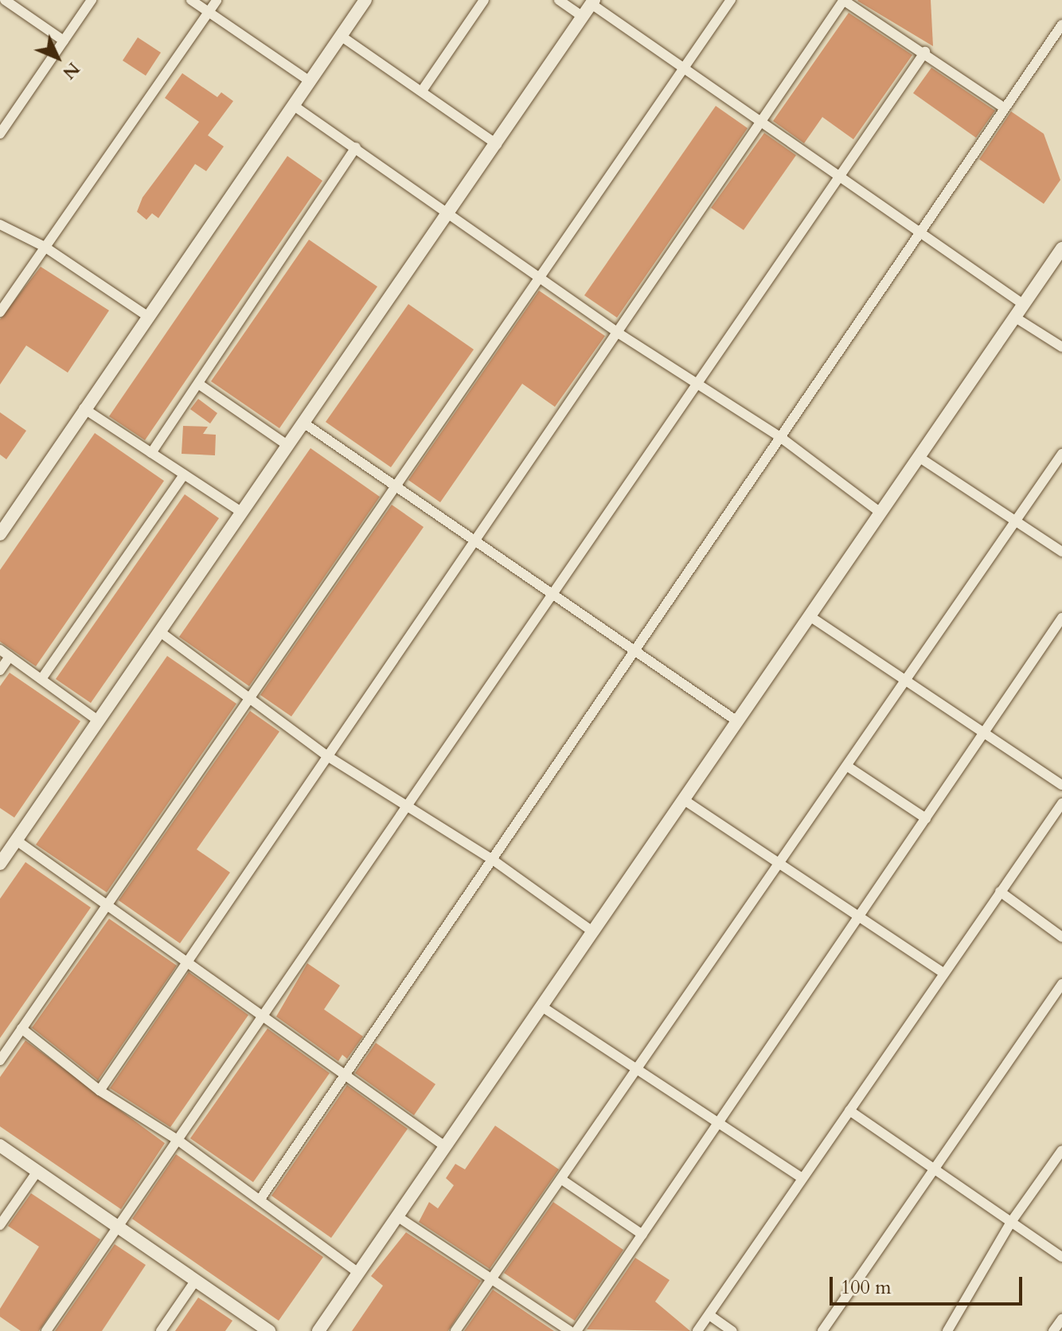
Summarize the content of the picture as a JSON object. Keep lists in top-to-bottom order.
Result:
{
  "scale_bar": "100 m",
  "north": "bottom right"
}
